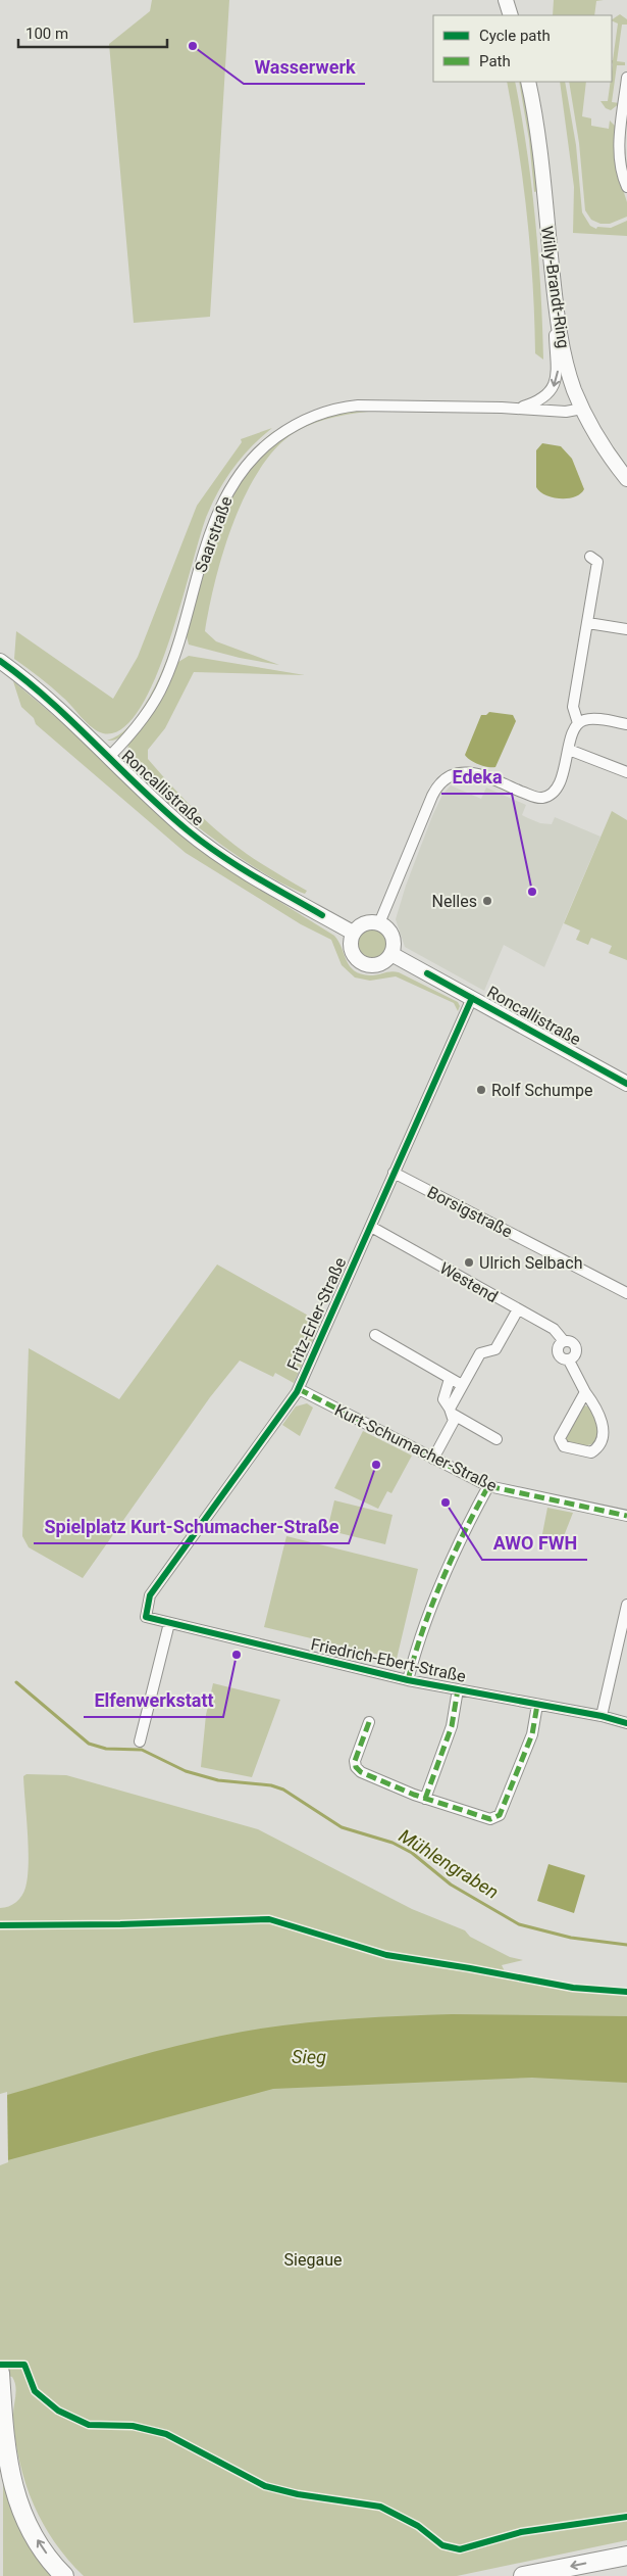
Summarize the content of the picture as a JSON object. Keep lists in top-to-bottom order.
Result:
{
  "streets": {
    "street": [
      "Willy-Brandt-Ring",
      "Saarstraße",
      "Roncallistraße",
      "Borsigstraße",
      "Westend",
      "Fritz-Erler-Straße",
      "Kurt-Schumacher-Straße",
      "Friedrich-Ebert-Straße"
    ]
  },
  "crossings": [
    ["Willy-Brandt-Ring", "Saarstraße"],
    ["Saarstraße", "Roncallistraße"],
    ["Roncallistraße", "Fritz-Erler-Straße"],
    ["Borsigstraße", "Fritz-Erler-Straße"],
    ["Westend", "Fritz-Erler-Straße"],
    ["Fritz-Erler-Straße", "Kurt-Schumacher-Straße"],
    ["Fritz-Erler-Straße", "Friedrich-Ebert-Straße"]
  ],
  "water": ["Mühlengraben", "Sieg"],
  "parks": ["Siegaue"],
  "places": [
    "Wasserwerk",
    "Edeka",
    "Nelles",
    "Rolf Schumpe",
    "Ulrich Selbach",
    "Spielplatz Kurt-Schumacher-Straße",
    "AWO FWH",
    "Elfenwerkstatt"
  ],
  "legend": ["Cycle path", "Path"],
  "scale_bar": "100 m"
}
